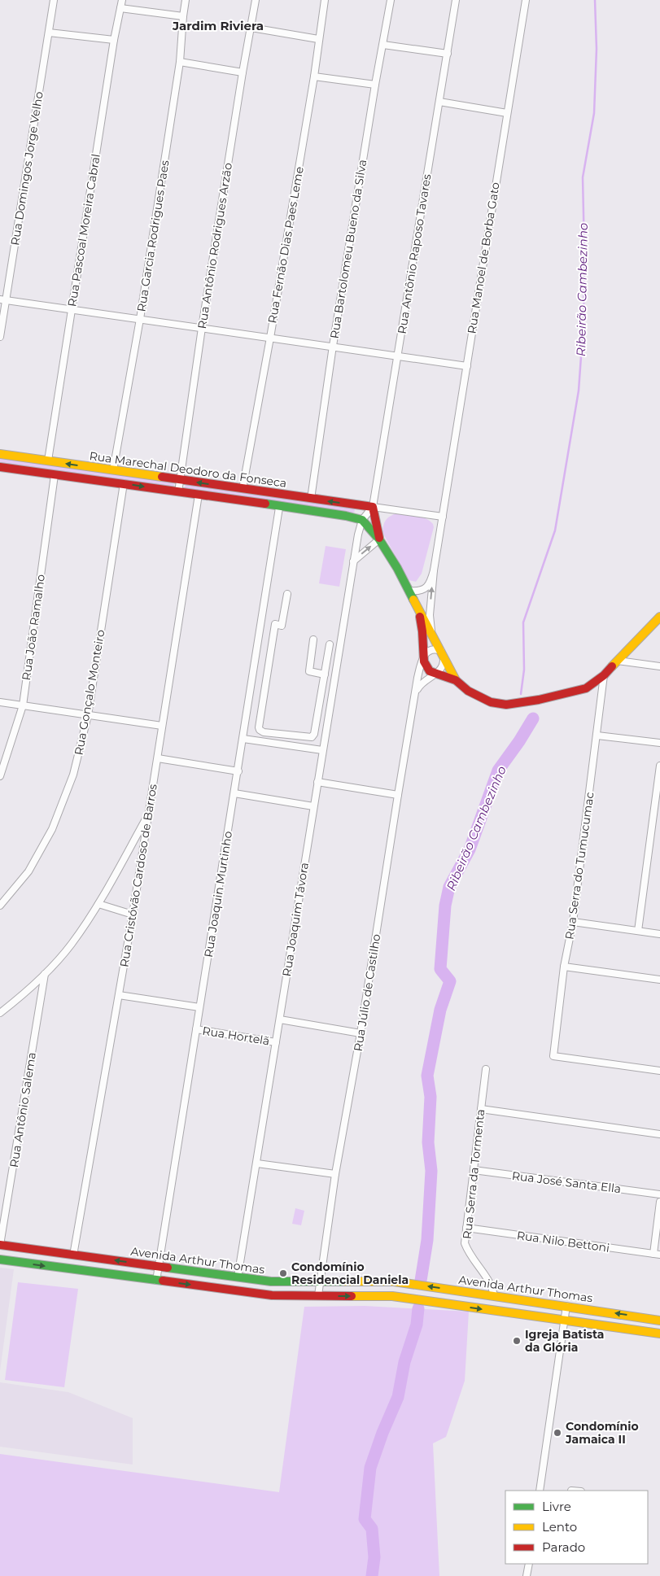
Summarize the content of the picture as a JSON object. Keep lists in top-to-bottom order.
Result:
{
  "streets": {
    "main road": ["Rua Marechal Deodoro da Fonseca", "Avenida Arthur Thomas"],
    "street": [
      "Rua Domingos Jorge Velho",
      "Rua Pascoal Moreira Cabral",
      "Rua Garcia Rodrigues Paes",
      "Rua Fernão Dias Paes Leme",
      "Rua Antônio Rodrigues Arzão",
      "Rua Bartolomeu Bueno da Silva",
      "Rua Antônio Raposo Tavares",
      "Rua Manoel de Borba Gato",
      "Rua João Ramalho",
      "Rua Gonçalo Monteiro",
      "Rua Serra do Tumucumac",
      "Rua Cristóvão Cardoso de Barros",
      "Rua Joaquin Murtinho",
      "Rua Joaquim Távora",
      "Rua Júlio de Castilho",
      "Rua Hortelã",
      "Rua Antônio Salema",
      "Rua Serra da Tormenta",
      "Rua José Santa Ella",
      "Rua Nilo Bettoni"
    ]
  },
  "crossings": [
    ["Rua Pascoal Moreira Cabral", "Rua Marechal Deodoro da Fonseca"],
    ["Rua Garcia Rodrigues Paes", "Rua Marechal Deodoro da Fonseca"],
    ["Rua Fernão Dias Paes Leme", "Rua Marechal Deodoro da Fonseca"],
    ["Rua Antônio Rodrigues Arzão", "Rua Marechal Deodoro da Fonseca"],
    ["Rua Bartolomeu Bueno da Silva", "Rua Marechal Deodoro da Fonseca"],
    ["Rua Antônio Raposo Tavares", "Rua Marechal Deodoro da Fonseca"],
    ["Rua Antônio Raposo Tavares", "Rua Joaquim Távora"],
    ["Rua Marechal Deodoro da Fonseca", "Rua Joaquim Távora"],
    ["Rua Cristóvão Cardoso de Barros", "Avenida Arthur Thomas"],
    ["Rua Joaquin Murtinho", "Rua Hortelã"],
    ["Rua Joaquin Murtinho", "Avenida Arthur Thomas"],
    ["Rua Joaquim Távora", "Rua Hortelã"],
    ["Rua Joaquim Távora", "Avenida Arthur Thomas"],
    ["Rua Júlio de Castilho", "Avenida Arthur Thomas"],
    ["Rua Antônio Salema", "Avenida Arthur Thomas"],
    ["Rua Serra da Tormenta", "Rua José Santa Ella"],
    ["Rua Serra da Tormenta", "Rua Nilo Bettoni"],
    ["Rua Serra da Tormenta", "Avenida Arthur Thomas"]
  ],
  "districts": ["Jardim Riviera"],
  "water": ["Ribeirão Cambezinho"],
  "places": ["Condomínio Residencial Daniela", "Igreja Batista da Glória", "Condomínio Jamaica II"],
  "legend": ["Livre", "Lento", "Parado"]
}
